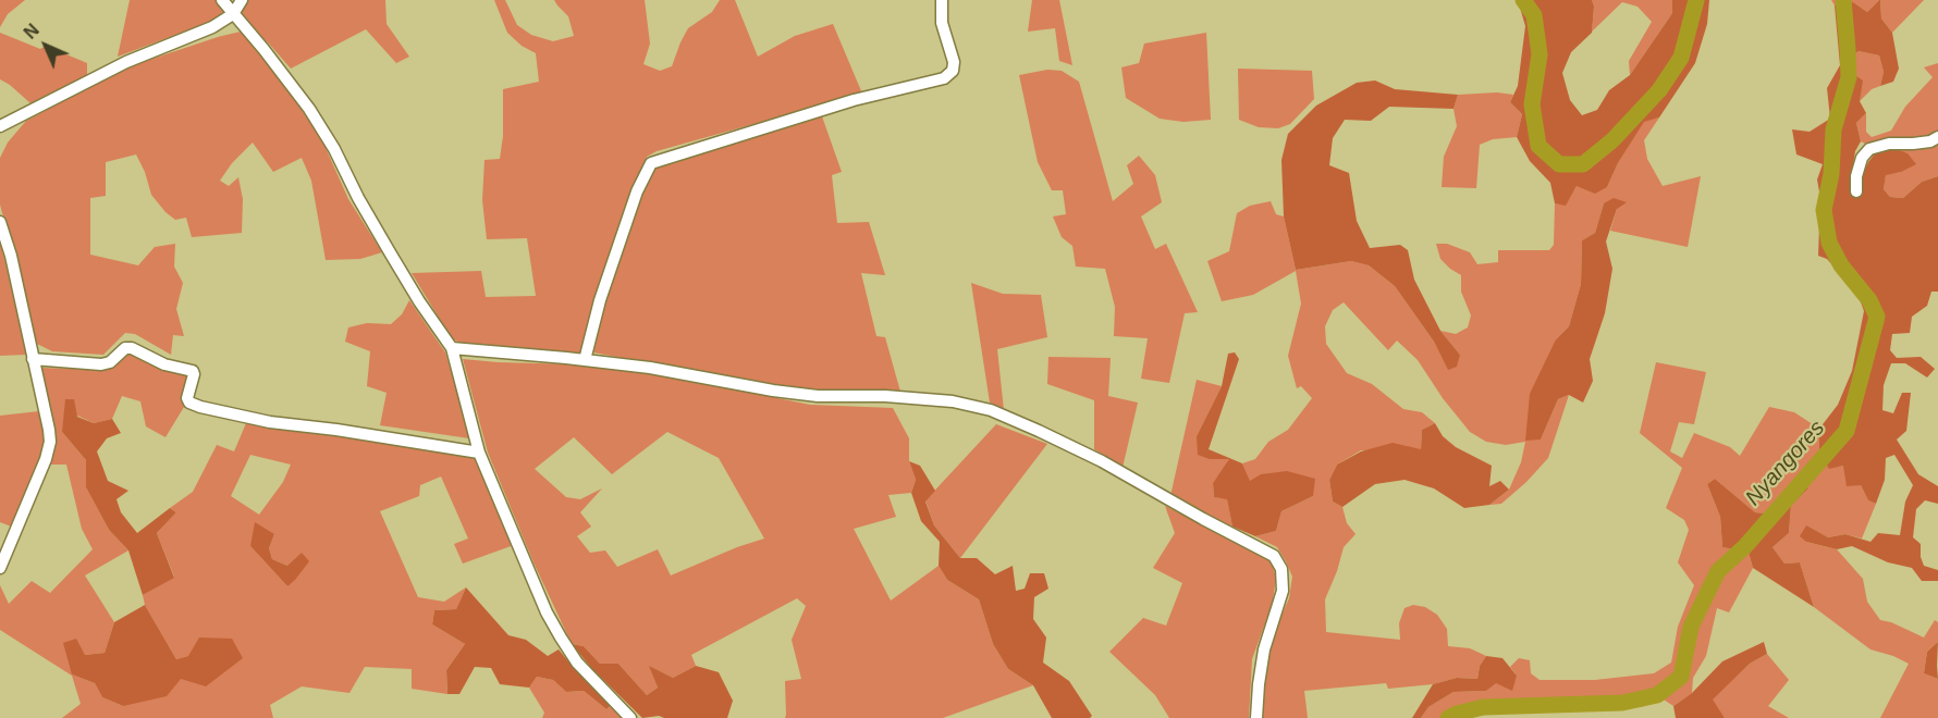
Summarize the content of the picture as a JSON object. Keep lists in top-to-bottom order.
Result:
{
  "water": ["Nyangores"],
  "north": "top left"
}
